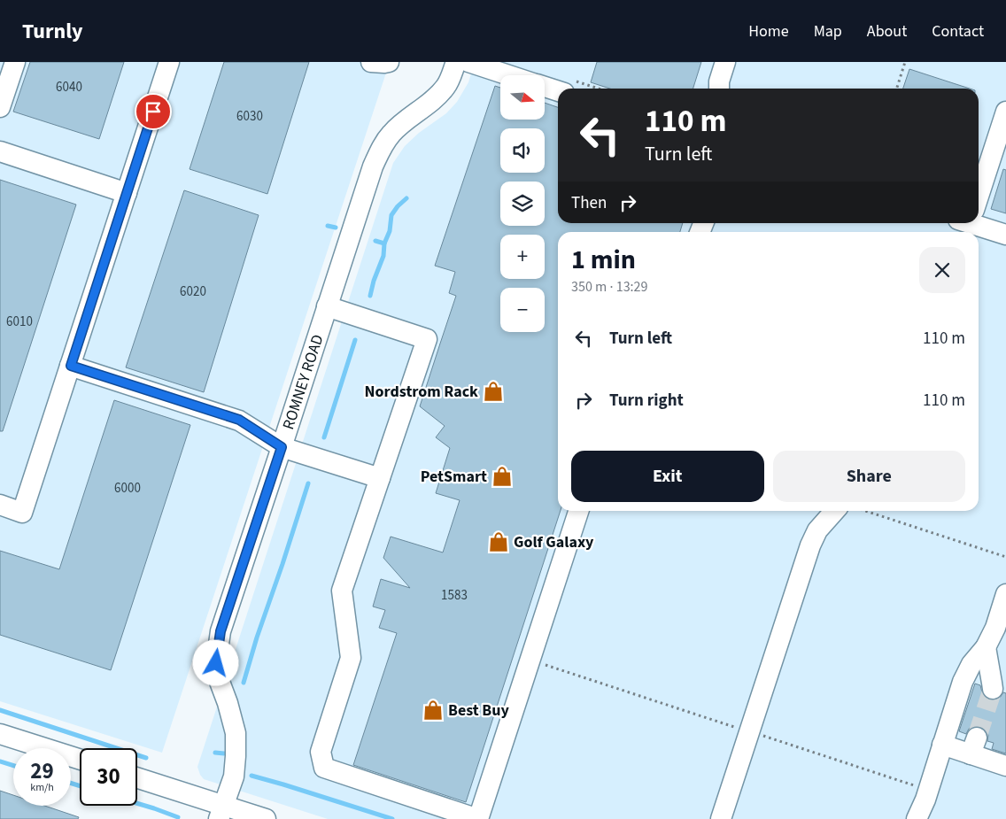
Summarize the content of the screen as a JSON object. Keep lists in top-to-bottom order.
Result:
{
  "streets": {
    "street": ["ROMNEY ROAD"]
  },
  "places": {
    "shop": [
      "Nordstrom Rack",
      "PetSmart",
      "Golf Galaxy",
      "Best Buy"
    ]
  },
  "house_numbers": [
    "6040",
    "6030",
    "6020",
    "6010",
    "6000",
    "1583"
  ],
  "north": "right",
  "page": {
    "header": "Turnly",
    "nav": [
      "Home",
      "Map",
      "About",
      "Contact"
    ],
    "map_buttons": ["+", "−"],
    "turn": ["110 m", "Turn left"],
    "then": "Then",
    "heading": ["1 min", "350 m · 13:29"],
    "list": [
      {
        "name": "Turn left",
        "value": "110 m"
      },
      {
        "name": "Turn right",
        "value": "110 m"
      }
    ],
    "buttons": ["Exit", "Share"],
    "speed": "29 km/h",
    "limit": "30"
  }
}
